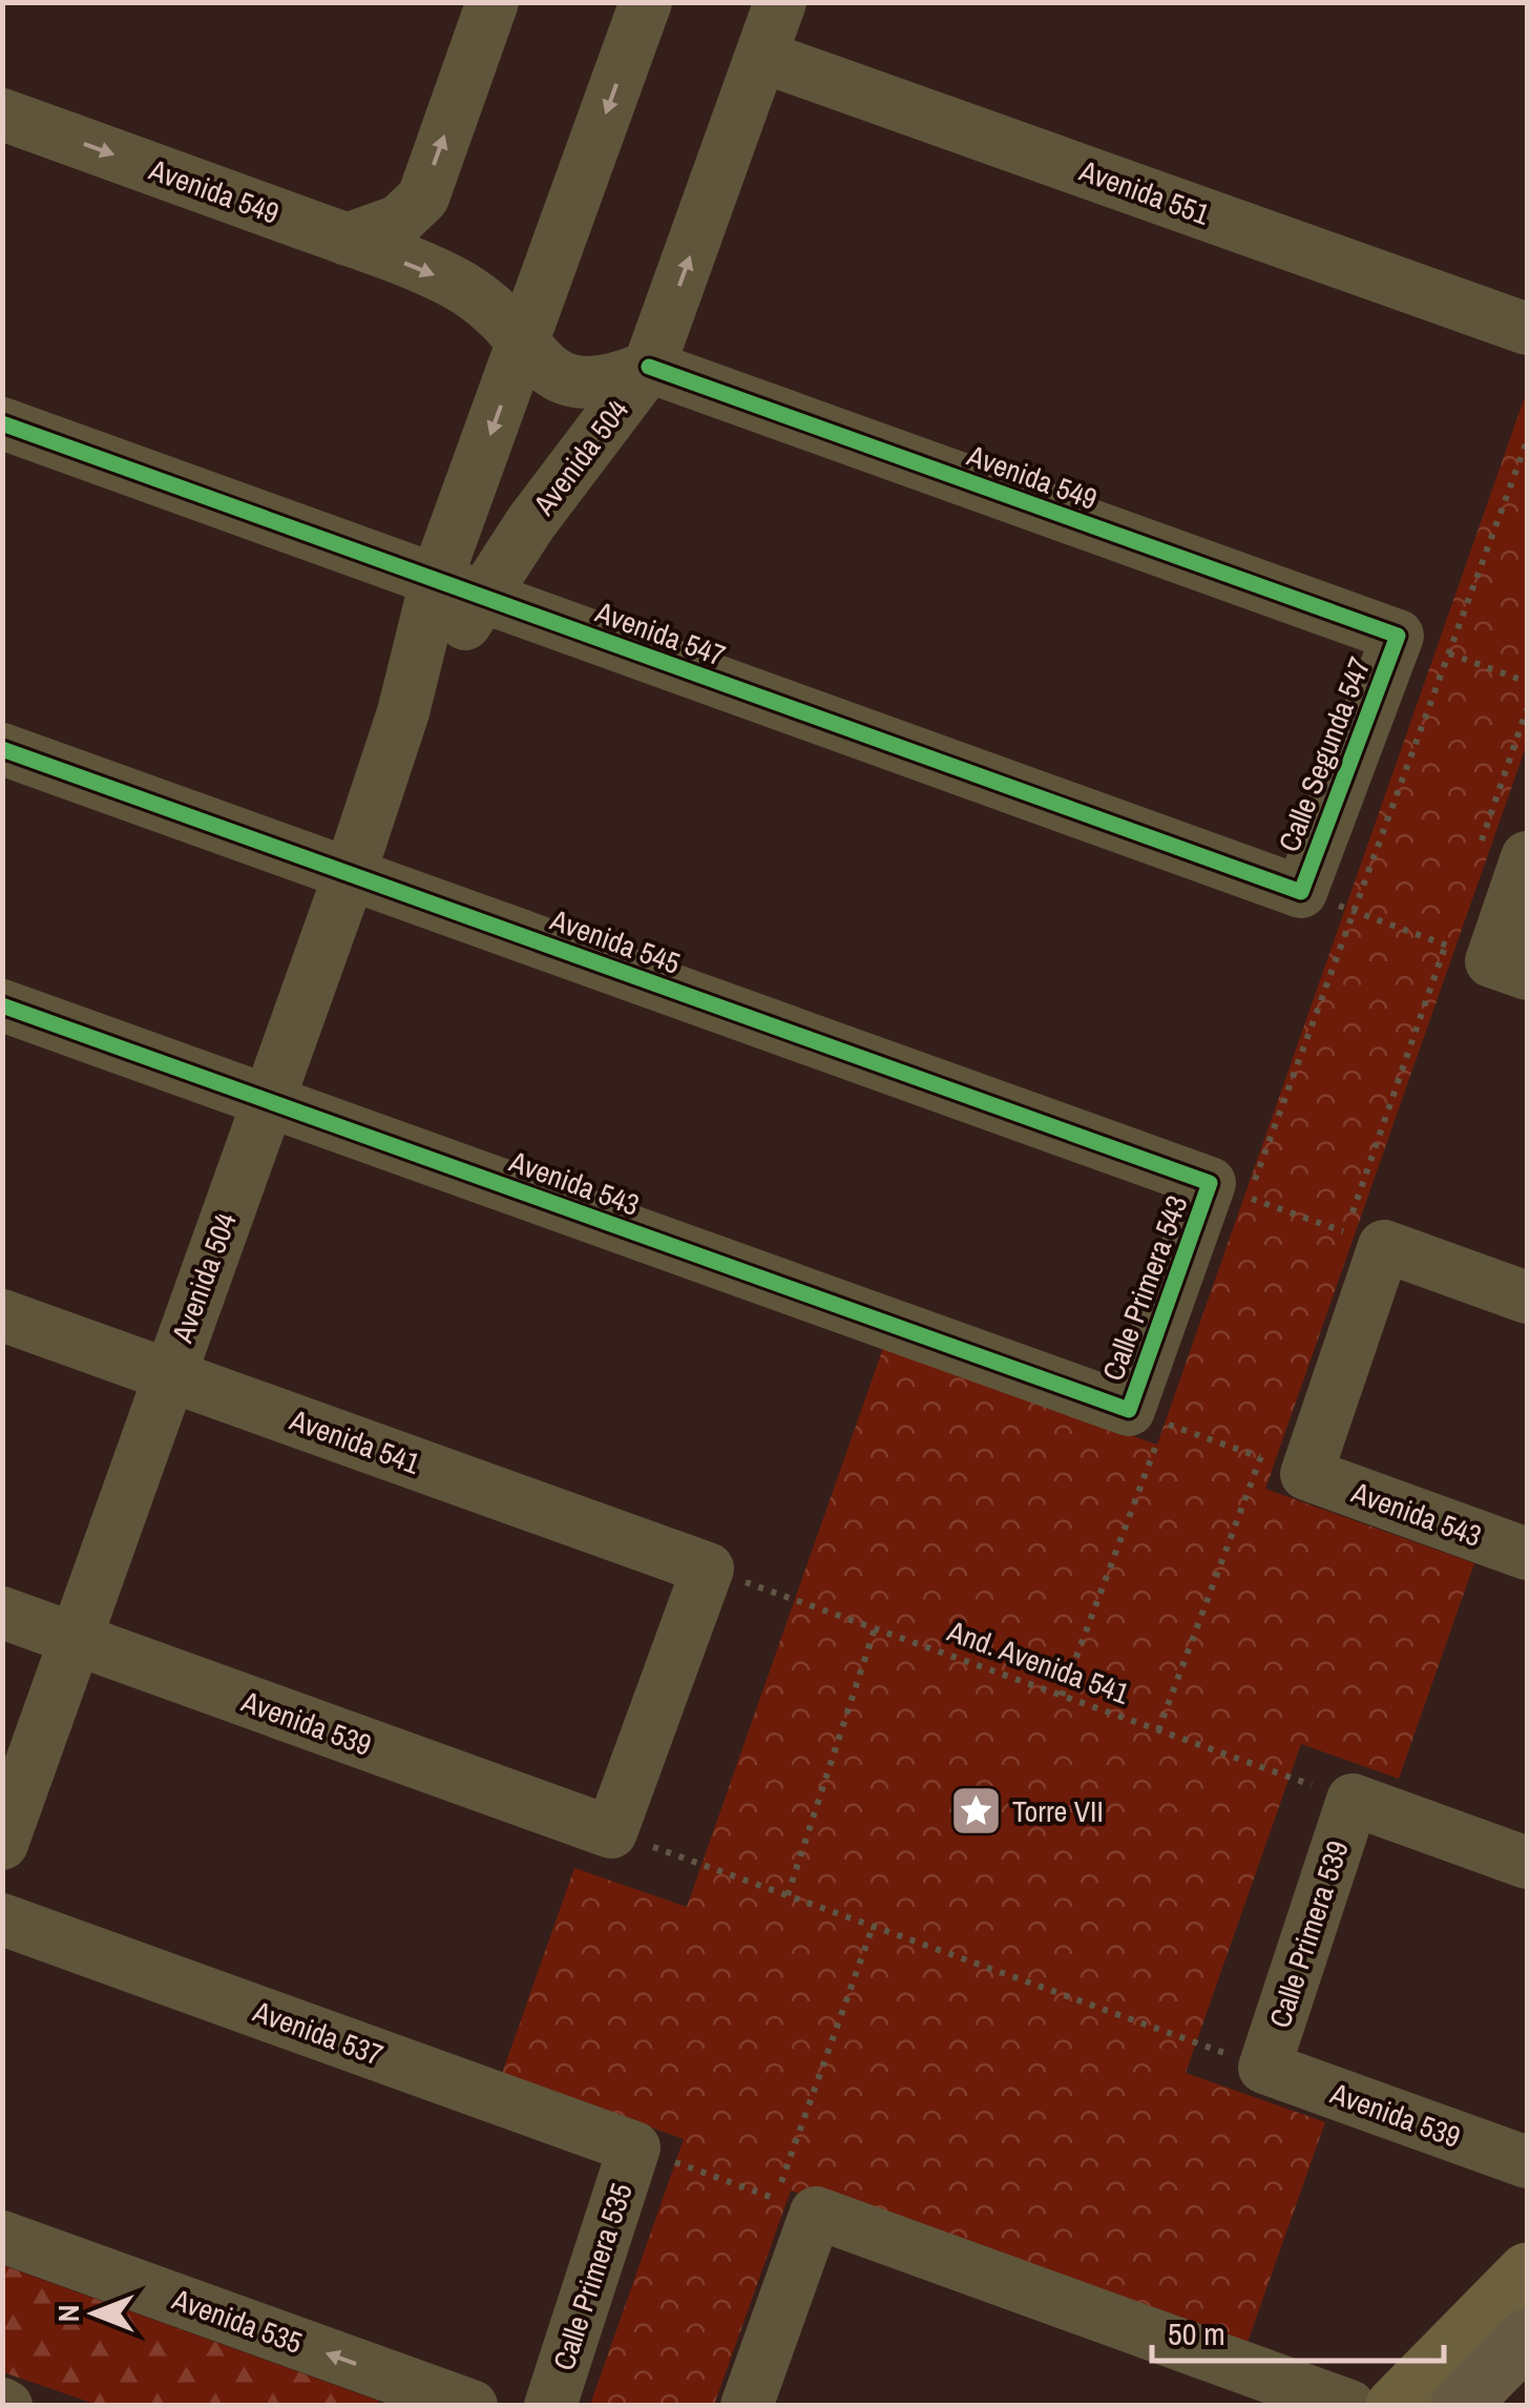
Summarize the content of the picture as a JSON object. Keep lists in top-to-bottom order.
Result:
{
  "streets": {
    "street": [
      "Avenida 549",
      "Avenida 551",
      "Avenida 504",
      "Avenida 547",
      "Calle Segunda 547",
      "Avenida 545",
      "Avenida 543",
      "Calle Primera 543",
      "Avenida 541",
      "Avenida 539",
      "Calle Primera 539",
      "Avenida 537",
      "Calle Primera 535",
      "Avenida 535"
    ],
    "path": ["And. Avenida 541"]
  },
  "crossings": [
    ["Avenida 549", "Avenida 504"],
    ["Avenida 549", "Calle Segunda 547"],
    ["Avenida 551", "Avenida 504"],
    ["Avenida 504", "Avenida 547"],
    ["Avenida 504", "Avenida 545"],
    ["Avenida 504", "Avenida 543"],
    ["Avenida 504", "Avenida 541"],
    ["Avenida 504", "Avenida 539"],
    ["Avenida 547", "Calle Segunda 547"],
    ["Avenida 545", "Calle Primera 543"],
    ["Avenida 543", "Calle Primera 543"],
    ["Avenida 541", "And. Avenida 541"],
    ["And. Avenida 541", "Calle Primera 539"],
    ["Avenida 539", "Calle Primera 539"],
    ["Avenida 537", "Calle Primera 535"]
  ],
  "one_way": ["Avenida 549", "Avenida 535"],
  "places": {
    "place": ["Torre VII"]
  },
  "scale_bar": "50 m",
  "north": "left"
}
